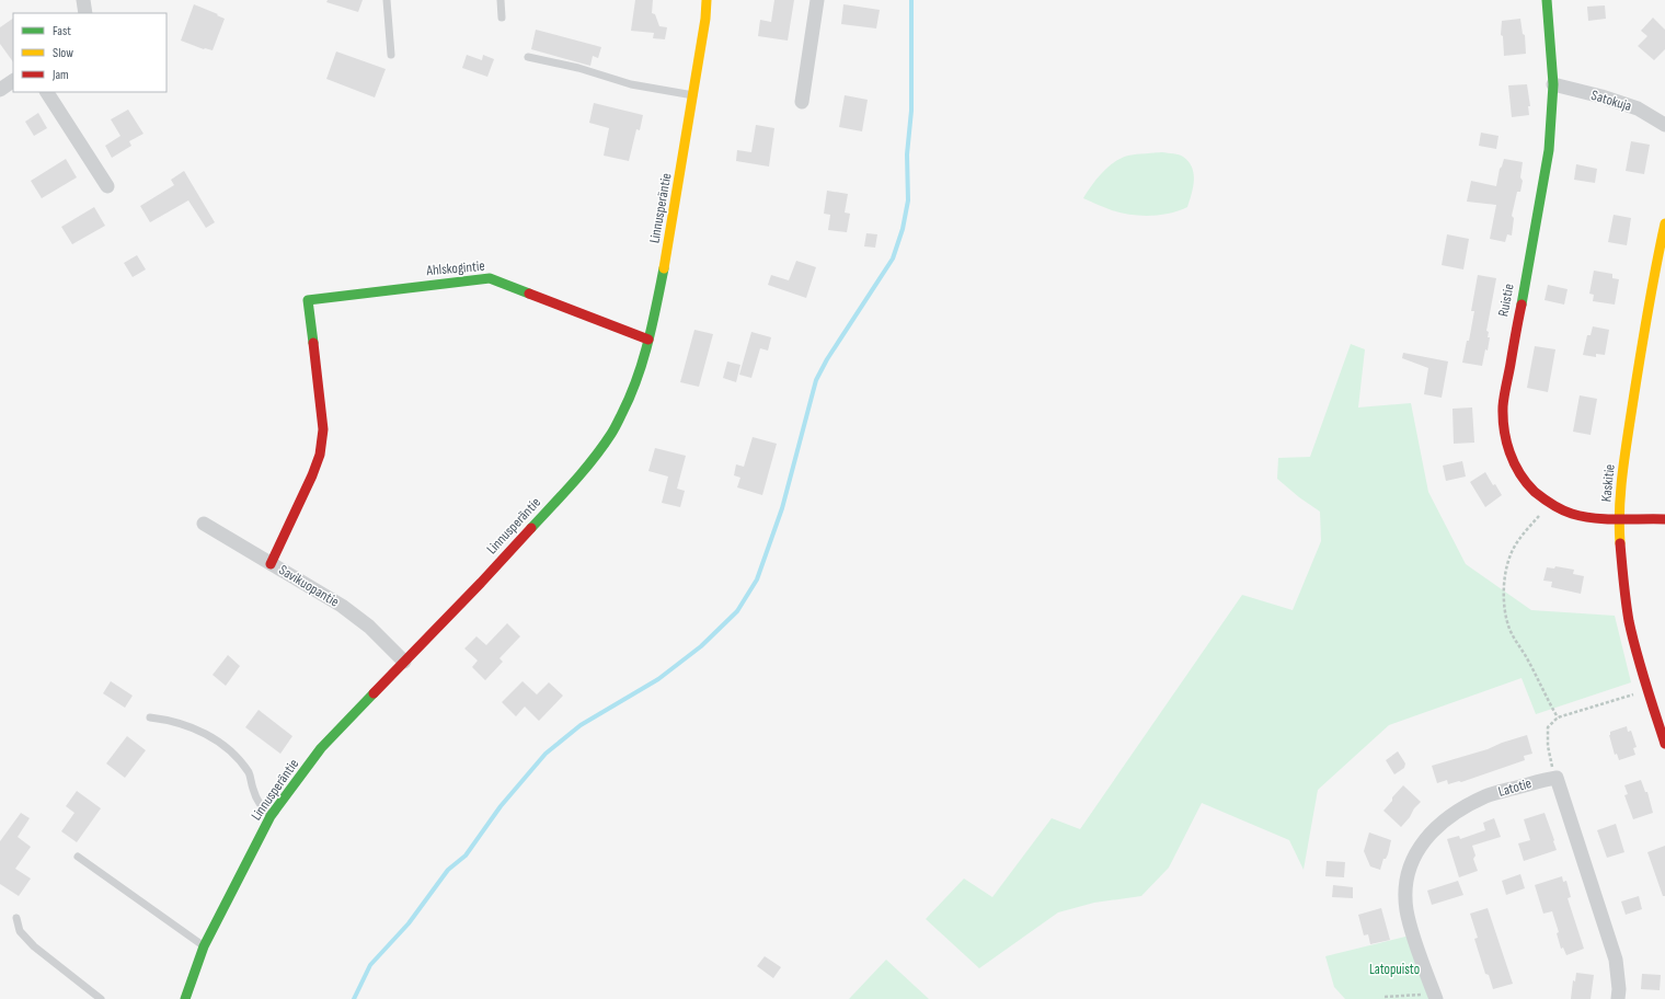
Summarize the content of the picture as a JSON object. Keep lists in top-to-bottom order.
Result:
{
  "streets": {
    "street": [
      "Satokuja",
      "Linnusperäntie",
      "Ahlskogintie",
      "Ruistie",
      "Kaskitie",
      "Savikuopantie",
      "Latotie"
    ]
  },
  "crossings": [
    ["Satokuja", "Ruistie"],
    ["Linnusperäntie", "Ahlskogintie"],
    ["Linnusperäntie", "Savikuopantie"],
    ["Ahlskogintie", "Savikuopantie"],
    ["Ruistie", "Kaskitie"]
  ],
  "parks": ["Latopuisto"],
  "legend": ["Fast", "Slow", "Jam"]
}
